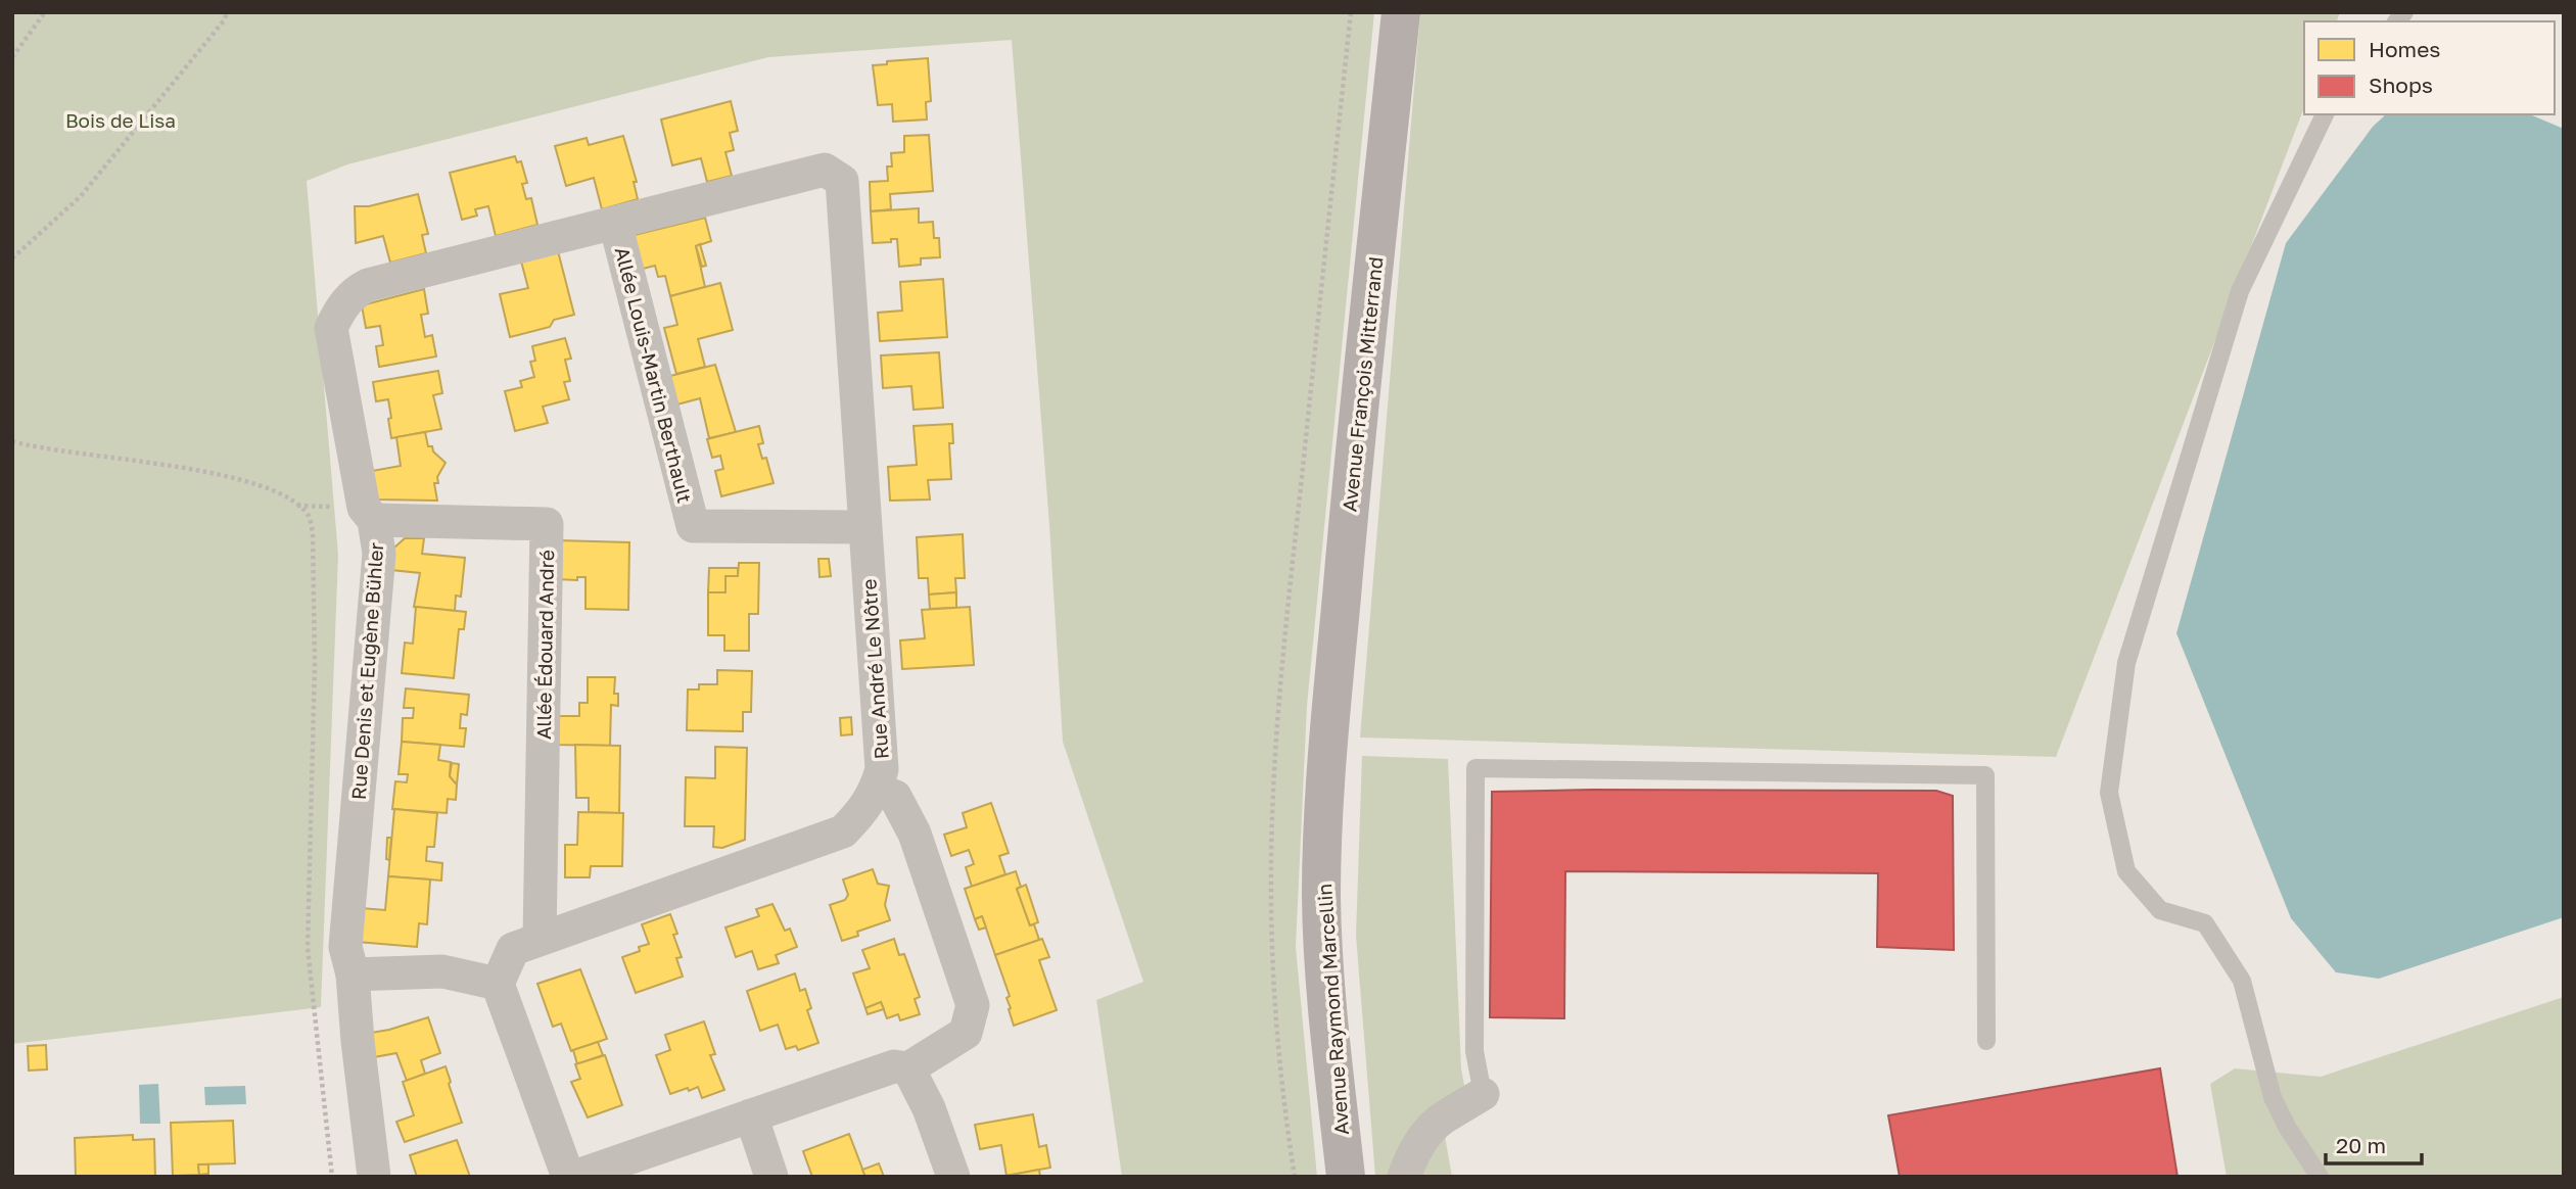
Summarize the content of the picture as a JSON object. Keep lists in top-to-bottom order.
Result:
{
  "streets": {
    "main road": ["Avenue François Mitterrand", "Avenue Raymond Marcellin"],
    "street": [
      "Allée Louis-Martin Berthault",
      "Allée Édouard André",
      "Rue André Le Nôtre",
      "Rue Denis et Eugène Bühler"
    ]
  },
  "crossings": [
    ["Allée Louis-Martin Berthault", "Rue André Le Nôtre"],
    ["Allée Louis-Martin Berthault", "Rue Denis et Eugène Bühler"],
    ["Avenue François Mitterrand", "Avenue Raymond Marcellin"],
    ["Allée Édouard André", "Rue André Le Nôtre"],
    ["Allée Édouard André", "Rue Denis et Eugène Bühler"],
    ["Rue André Le Nôtre", "Rue Denis et Eugène Bühler"]
  ],
  "parks": ["Bois de Lisa"],
  "legend": ["Homes", "Shops"],
  "scale_bar": "20 m"
}
